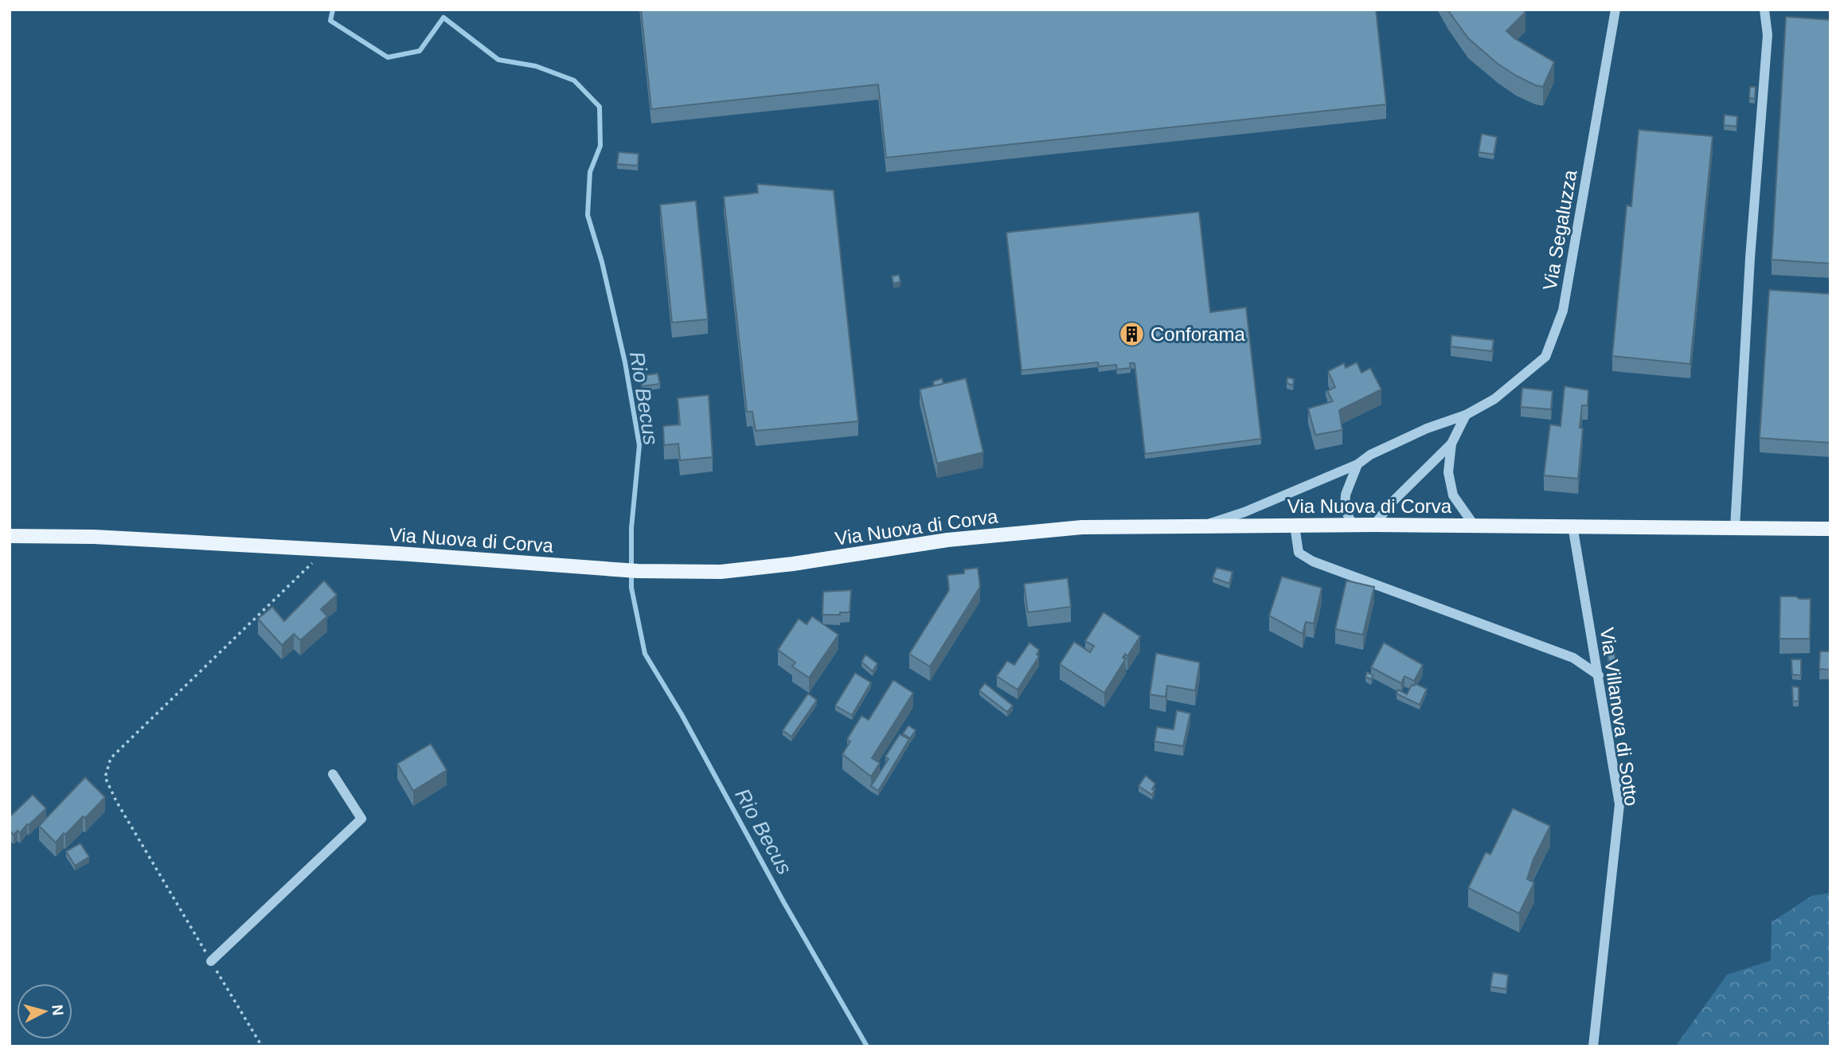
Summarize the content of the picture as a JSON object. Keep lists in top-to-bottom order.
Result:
{
  "streets": {
    "main road": ["Via Nuova di Corva"],
    "street": ["Via Segaluzza", "Via Villanova di Sotto"]
  },
  "crossings": [
    ["Via Segaluzza", "Via Nuova di Corva"],
    ["Via Nuova di Corva", "Via Villanova di Sotto"]
  ],
  "water": ["Rio Becus"],
  "places": {
    "building": ["Conforama"]
  },
  "north": "right"
}
